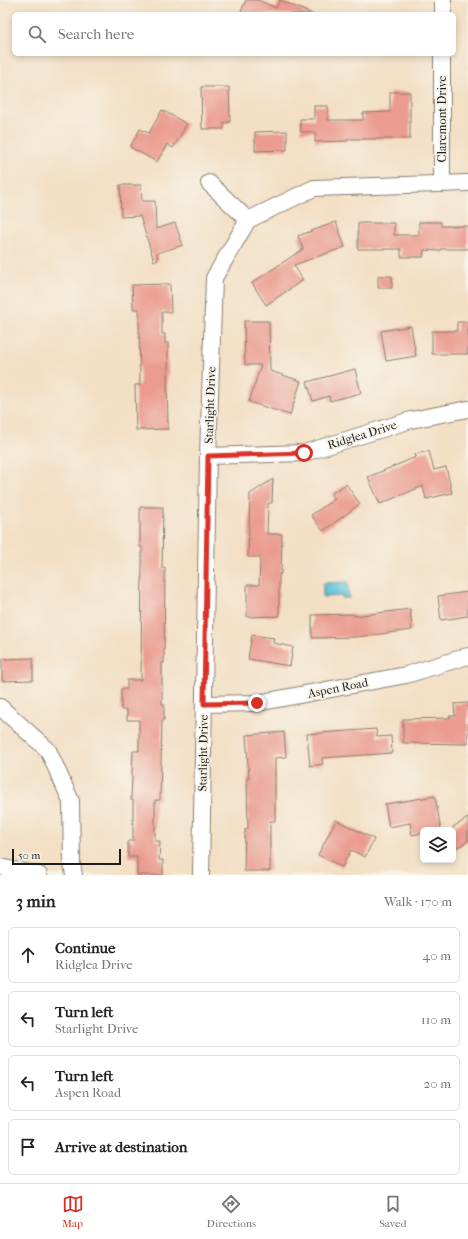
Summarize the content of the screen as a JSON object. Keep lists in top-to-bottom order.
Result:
{
  "streets": {
    "street": [
      "Claremont Drive",
      "Starlight Drive",
      "Ridglea Drive",
      "Aspen Road"
    ]
  },
  "crossings": [
    ["Starlight Drive", "Ridglea Drive"],
    ["Starlight Drive", "Aspen Road"]
  ],
  "scale_bar": "50 m",
  "page": {
    "search": "Search here",
    "scale": "50 m",
    "heading": ["3 min", "Walk · 170 m"],
    "list": [
      ["Continue", "Ridglea Drive", "40 m"],
      ["Turn left", "Starlight Drive", "110 m"],
      ["Turn left", "Aspen Road", "20 m"],
      "Arrive at destination"
    ],
    "nav": ["Map", "Directions", "Saved"]
  }
}
